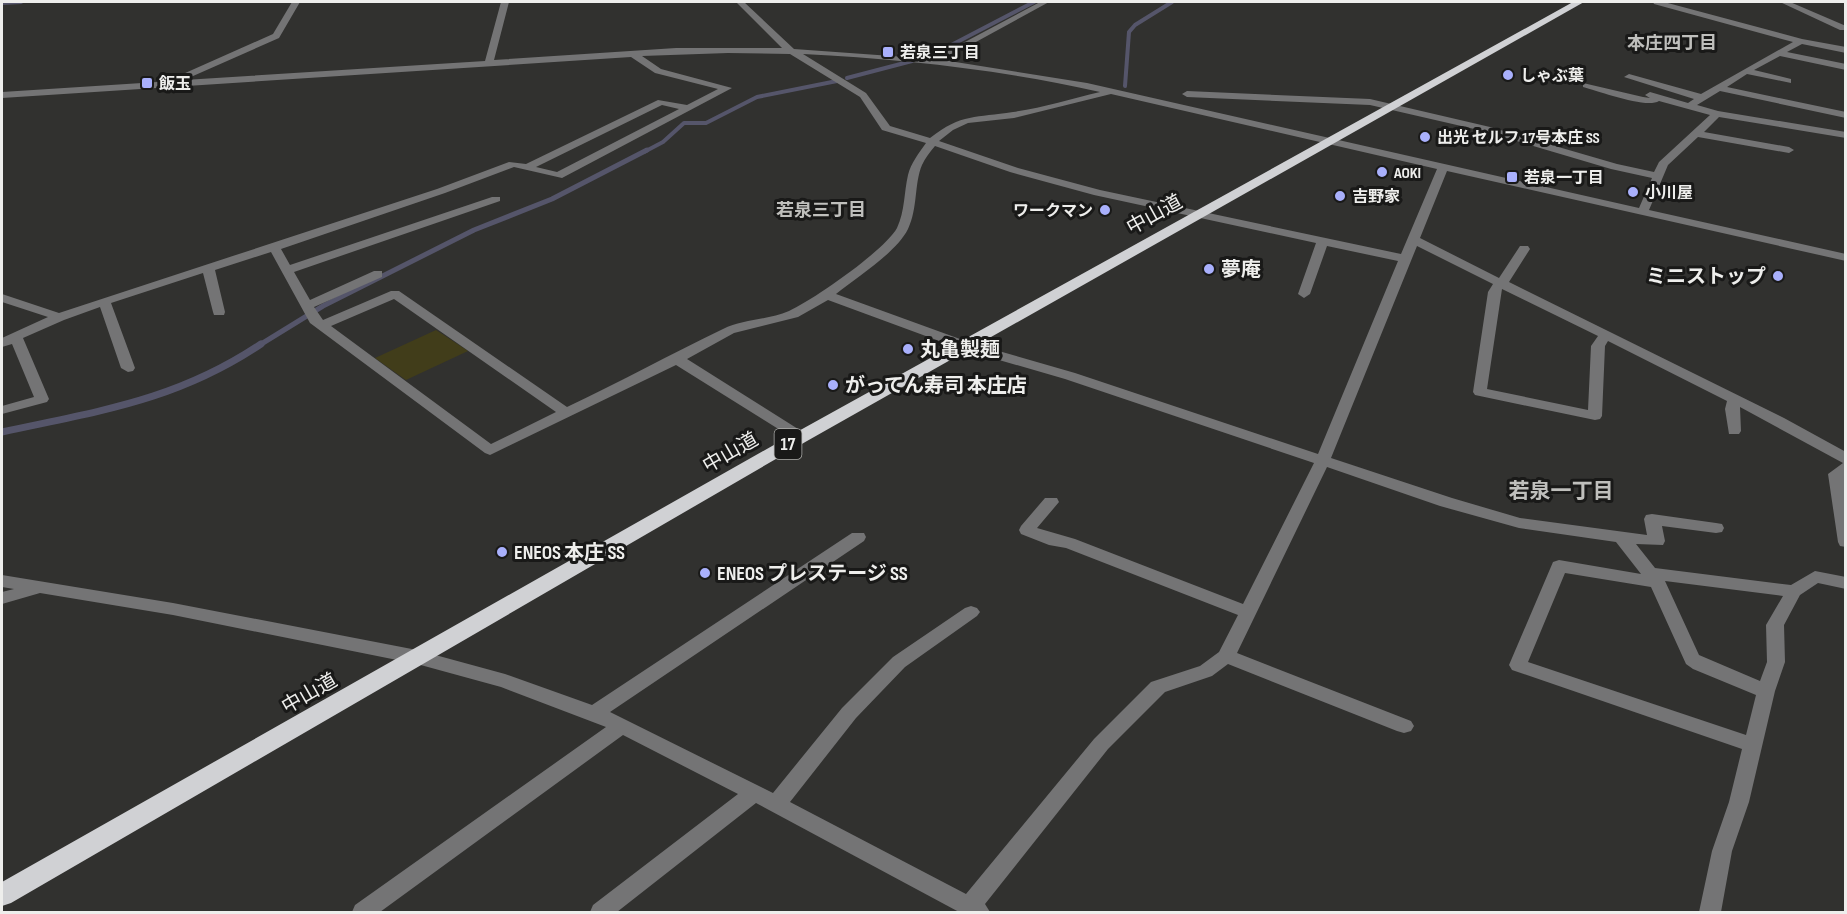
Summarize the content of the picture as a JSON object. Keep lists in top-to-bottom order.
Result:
{
  "streets": {
    "highway": ["中山道", "17"]
  },
  "districts": ["本庄四丁目", "若泉三丁目", "若泉一丁目"],
  "places": {
    "transit": ["若泉三丁目", "飯玉", "若泉一丁目"],
    "other": [
      "しゃぶ葉",
      "出光 セルフ 17号本庄 SS",
      "AOKI",
      "小川屋",
      "吉野家",
      "ワークマン",
      "夢庵",
      "ミニストップ",
      "丸亀製麺",
      "がってん寿司 本庄店",
      "ENEOS 本庄 SS",
      "ENEOS プレステージ SS"
    ]
  }
}
